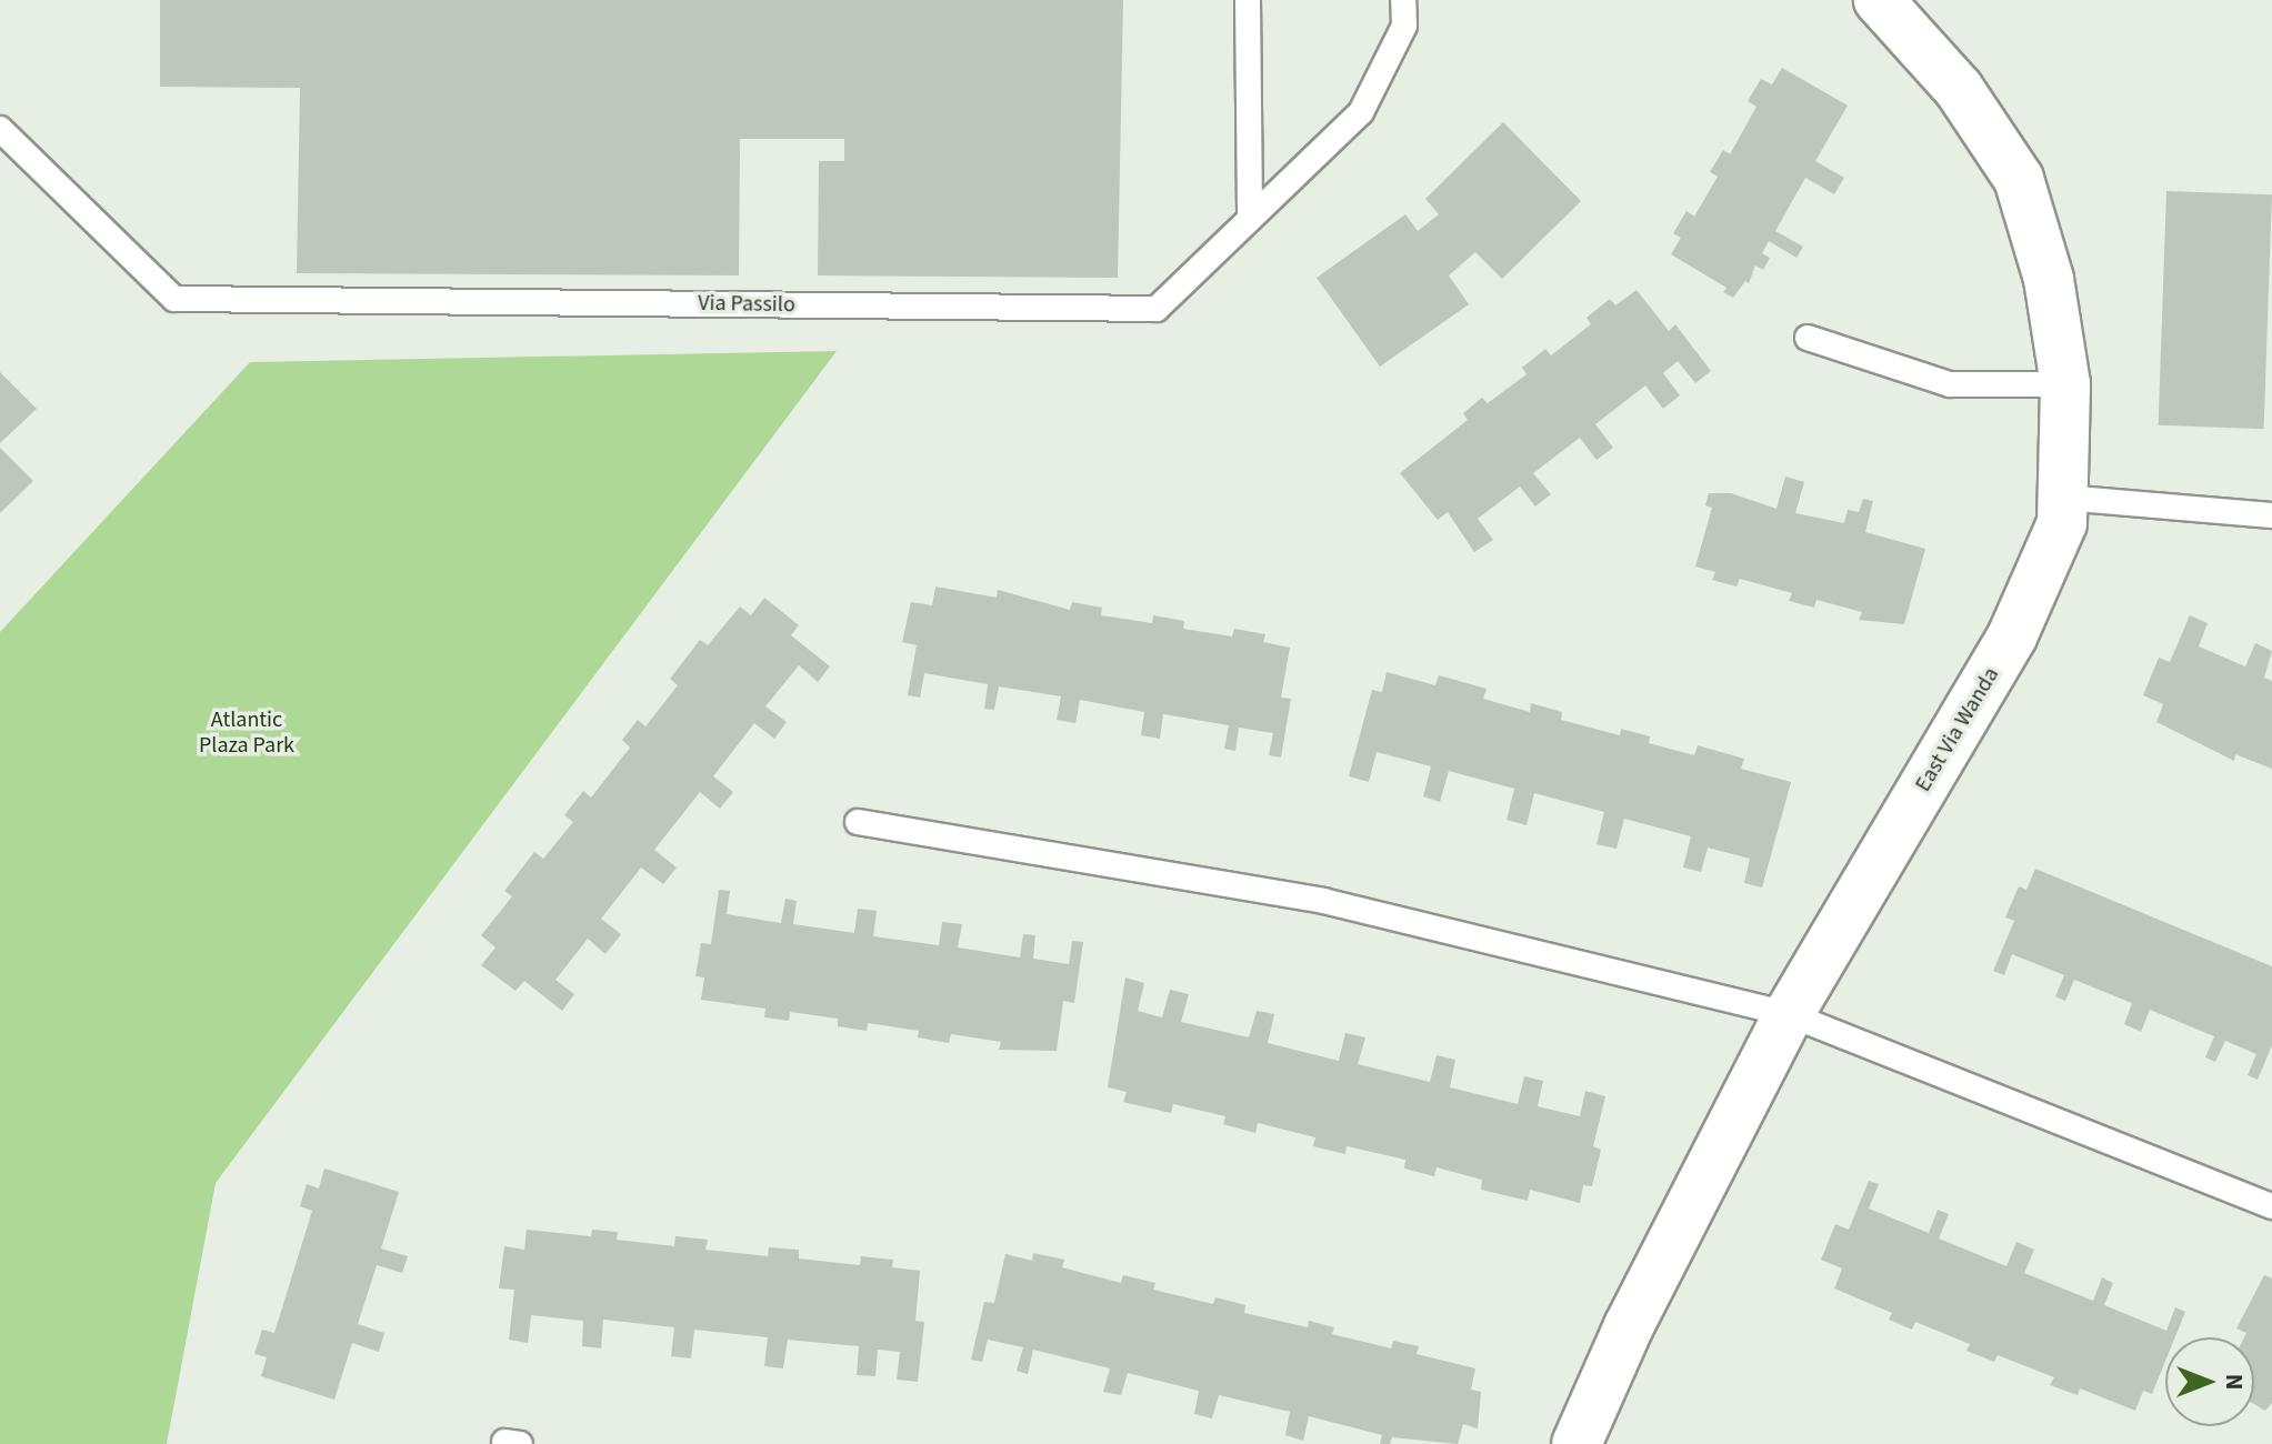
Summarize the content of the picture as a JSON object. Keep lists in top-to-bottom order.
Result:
{
  "streets": {
    "street": ["East Via Wanda"],
    "lane": ["Via Passilo"]
  },
  "parks": ["Atlantic Plaza Park"],
  "north": "right"
}
